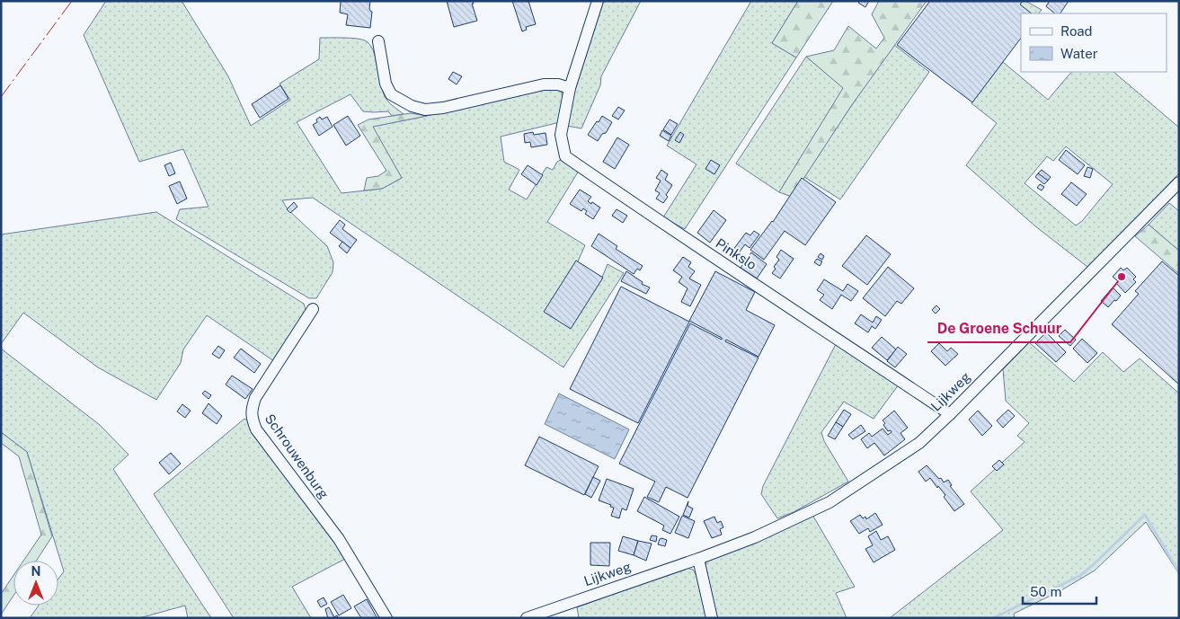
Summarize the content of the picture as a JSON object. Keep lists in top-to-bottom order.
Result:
{
  "streets": {
    "street": ["Pinkslo", "Lijkweg", "Schrouwenburg"]
  },
  "crossings": [
    ["Pinkslo", "Lijkweg"]
  ],
  "places": ["De Groene Schuur"],
  "legend": ["Road", "Water"],
  "scale_bar": "50 m",
  "north": "top"
}
